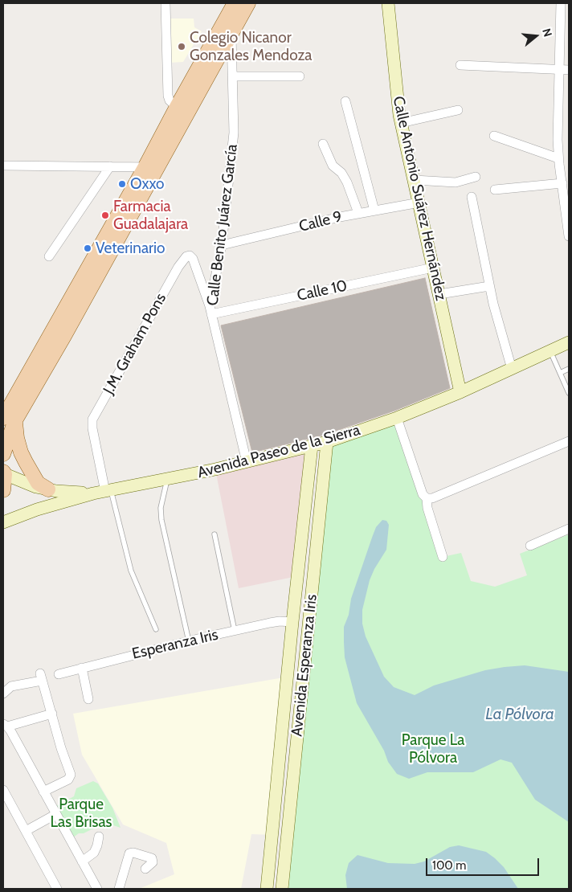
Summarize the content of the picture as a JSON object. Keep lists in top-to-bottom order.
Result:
{
  "streets": {
    "street": [
      "Calle Antonio Suárez Hernández",
      "Calle 9",
      "Calle Benito Juárez García",
      "Calle 10",
      "J.M. Graham Pons",
      "Avenida Paseo de la Sierra",
      "Esperanza Iris",
      "Avenida Esperanza Iris"
    ]
  },
  "crossings": [
    ["Calle Antonio Suárez Hernández", "Calle 9"],
    ["Calle Antonio Suárez Hernández", "Calle 10"],
    ["Calle Antonio Suárez Hernández", "Avenida Paseo de la Sierra"],
    ["Calle 9", "Calle Benito Juárez García"],
    ["Calle Benito Juárez García", "Calle 10"],
    ["Calle Benito Juárez García", "J.M. Graham Pons"],
    ["Calle Benito Juárez García", "Avenida Paseo de la Sierra"],
    ["Calle 10", "J.M. Graham Pons"],
    ["J.M. Graham Pons", "Avenida Paseo de la Sierra"],
    ["Avenida Paseo de la Sierra", "Avenida Esperanza Iris"],
    ["Esperanza Iris", "Avenida Esperanza Iris"]
  ],
  "water": ["La Pólvora"],
  "parks": ["Parque La Pólvora", "Parque Las Brisas"],
  "places": [
    "Colegio Nicanor Gonzales Mendoza",
    "Oxxo",
    "Farmacia Guadalajara",
    "Veterinario"
  ],
  "scale_bar": "100 m",
  "north": "right"
}
